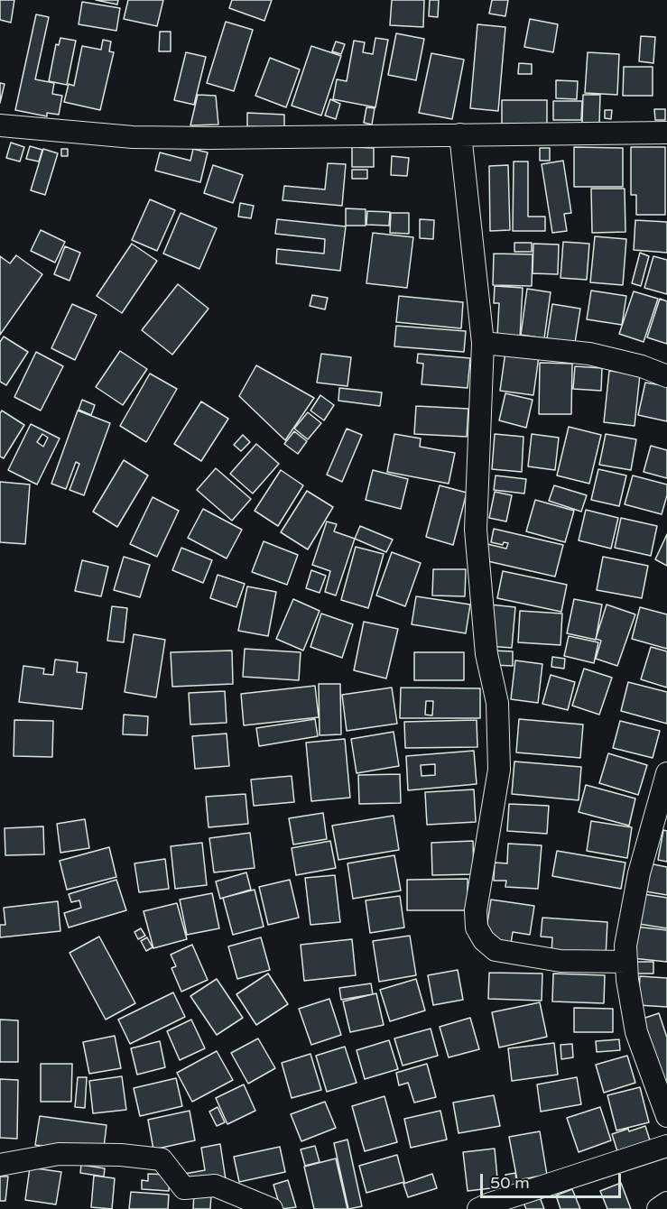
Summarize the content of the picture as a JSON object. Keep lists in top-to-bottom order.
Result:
{
  "scale_bar": "50 m"
}
